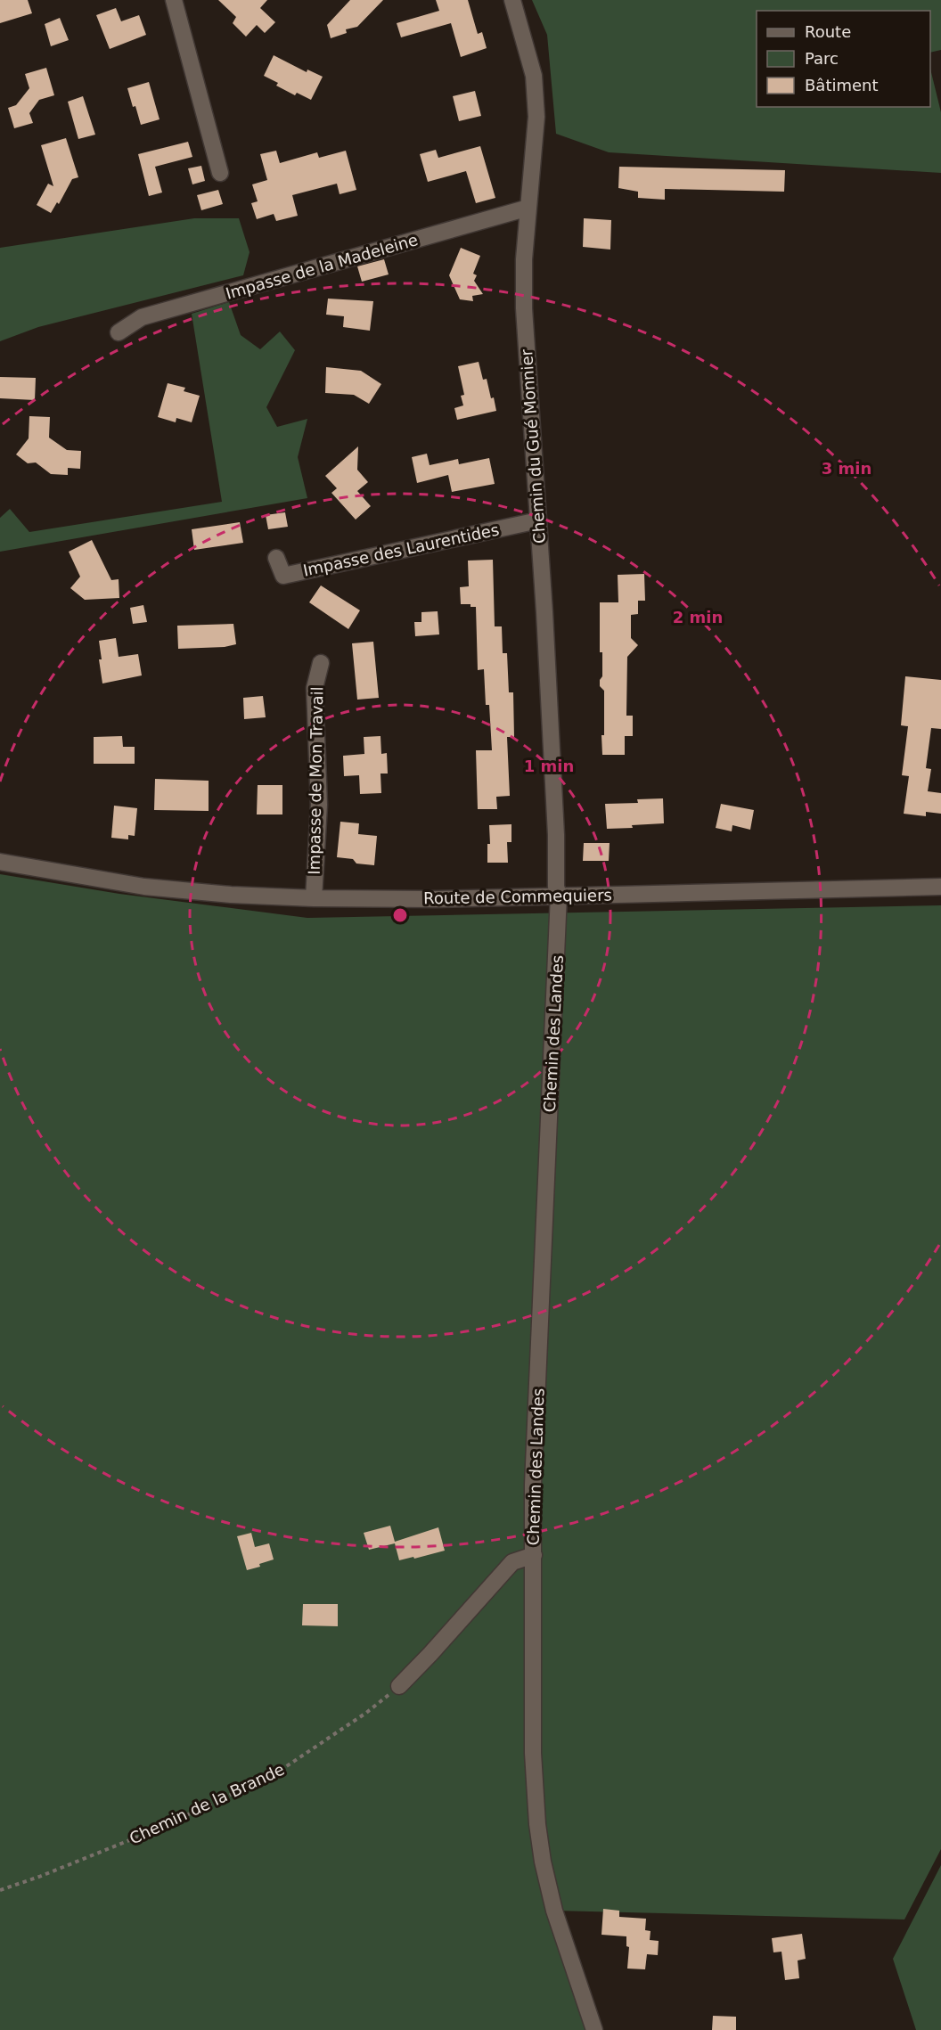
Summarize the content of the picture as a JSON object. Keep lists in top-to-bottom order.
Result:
{
  "streets": {
    "street": [
      "Impasse de la Madeleine",
      "Chemin du Gué Monnier",
      "Impasse des Laurentides",
      "Impasse de Mon Travail",
      "Route de Commequiers",
      "Chemin des Landes"
    ],
    "path": ["Chemin de la Brande"]
  },
  "crossings": [
    ["Impasse de la Madeleine", "Chemin du Gué Monnier"],
    ["Chemin du Gué Monnier", "Impasse des Laurentides"],
    ["Chemin du Gué Monnier", "Route de Commequiers"],
    ["Chemin du Gué Monnier", "Chemin des Landes"],
    ["Impasse de Mon Travail", "Route de Commequiers"],
    ["Route de Commequiers", "Chemin des Landes"]
  ],
  "legend": ["Route", "Parc", "Bâtiment"],
  "rings": ["3 min", "2 min", "1 min"]
}
